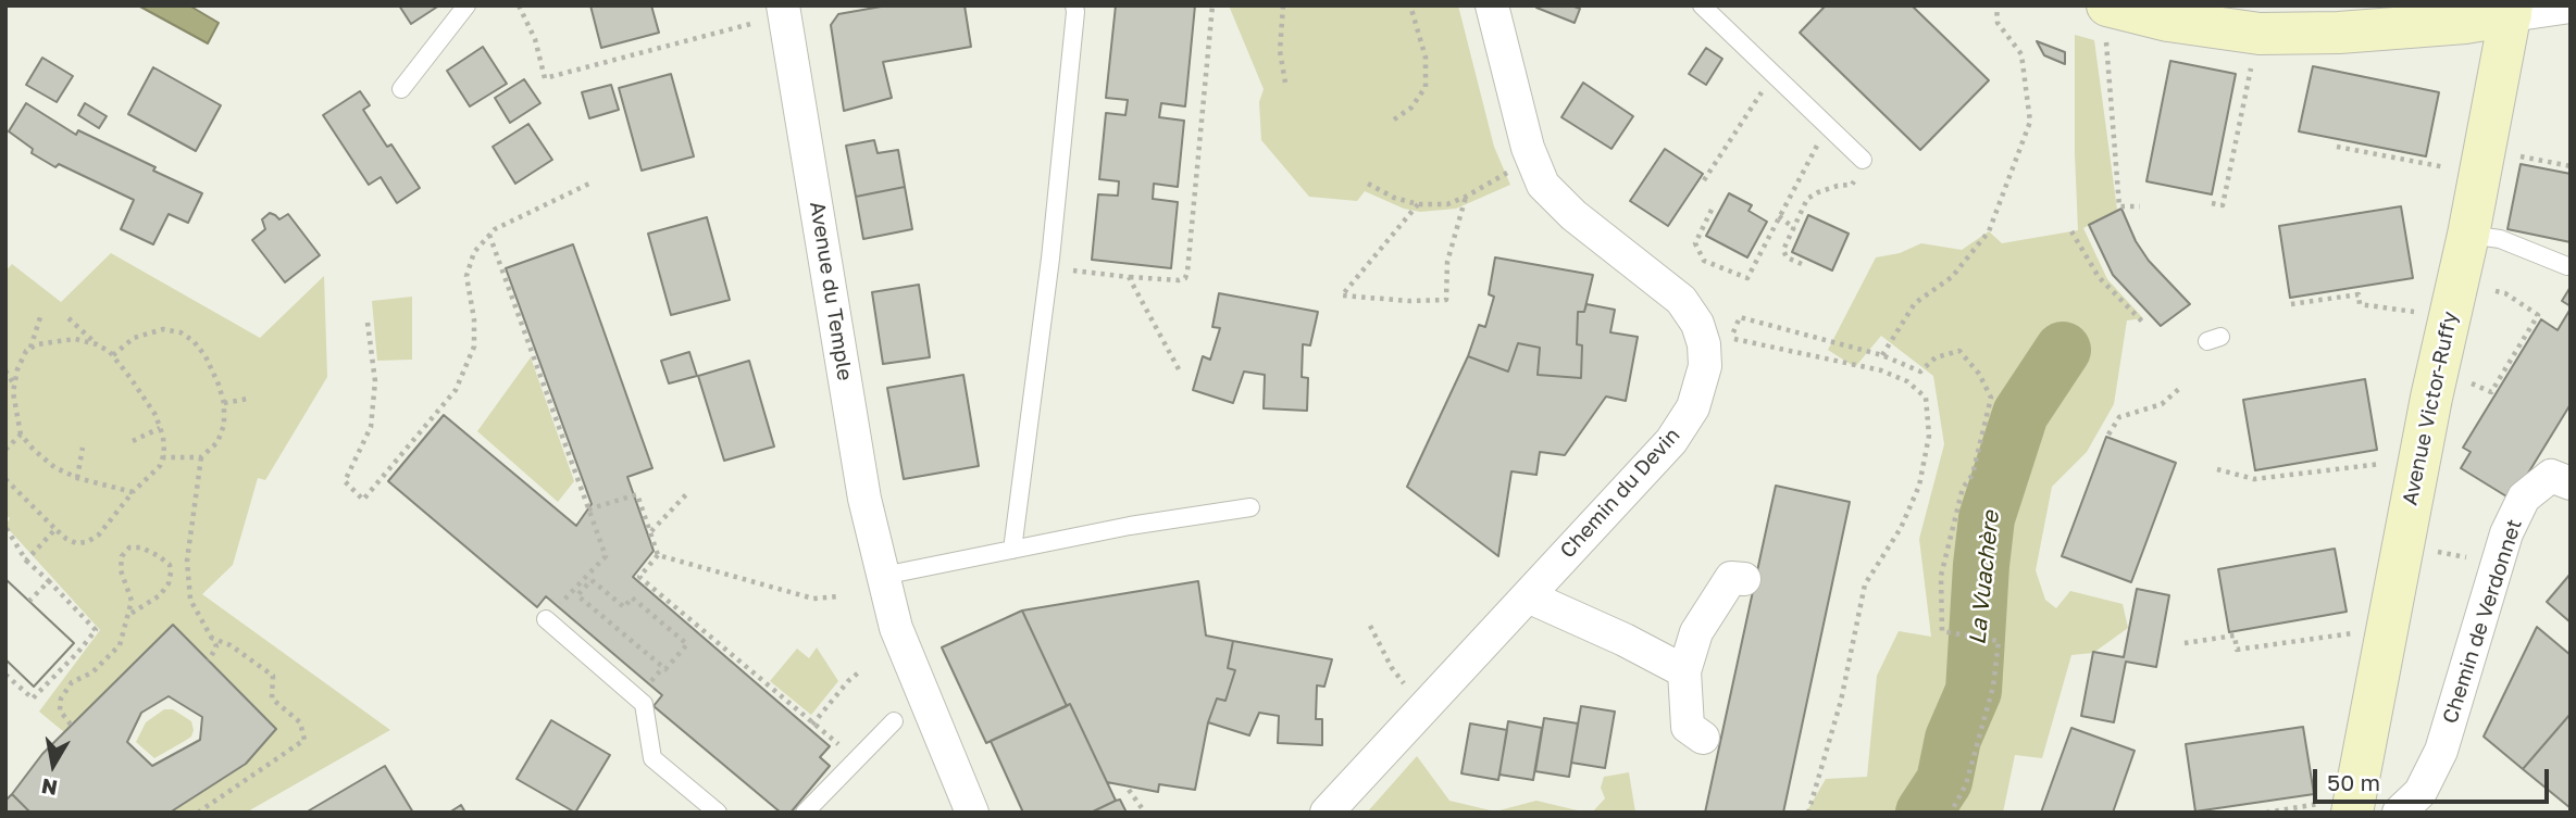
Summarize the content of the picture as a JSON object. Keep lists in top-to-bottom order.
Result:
{
  "streets": {
    "street": [
      "Avenue du Temple",
      "Avenue Victor-Ruffy",
      "Chemin du Devin",
      "Chemin de Verdonnet"
    ]
  },
  "water": ["La Vuachère"],
  "scale_bar": "50 m",
  "north": "bottom"
}
